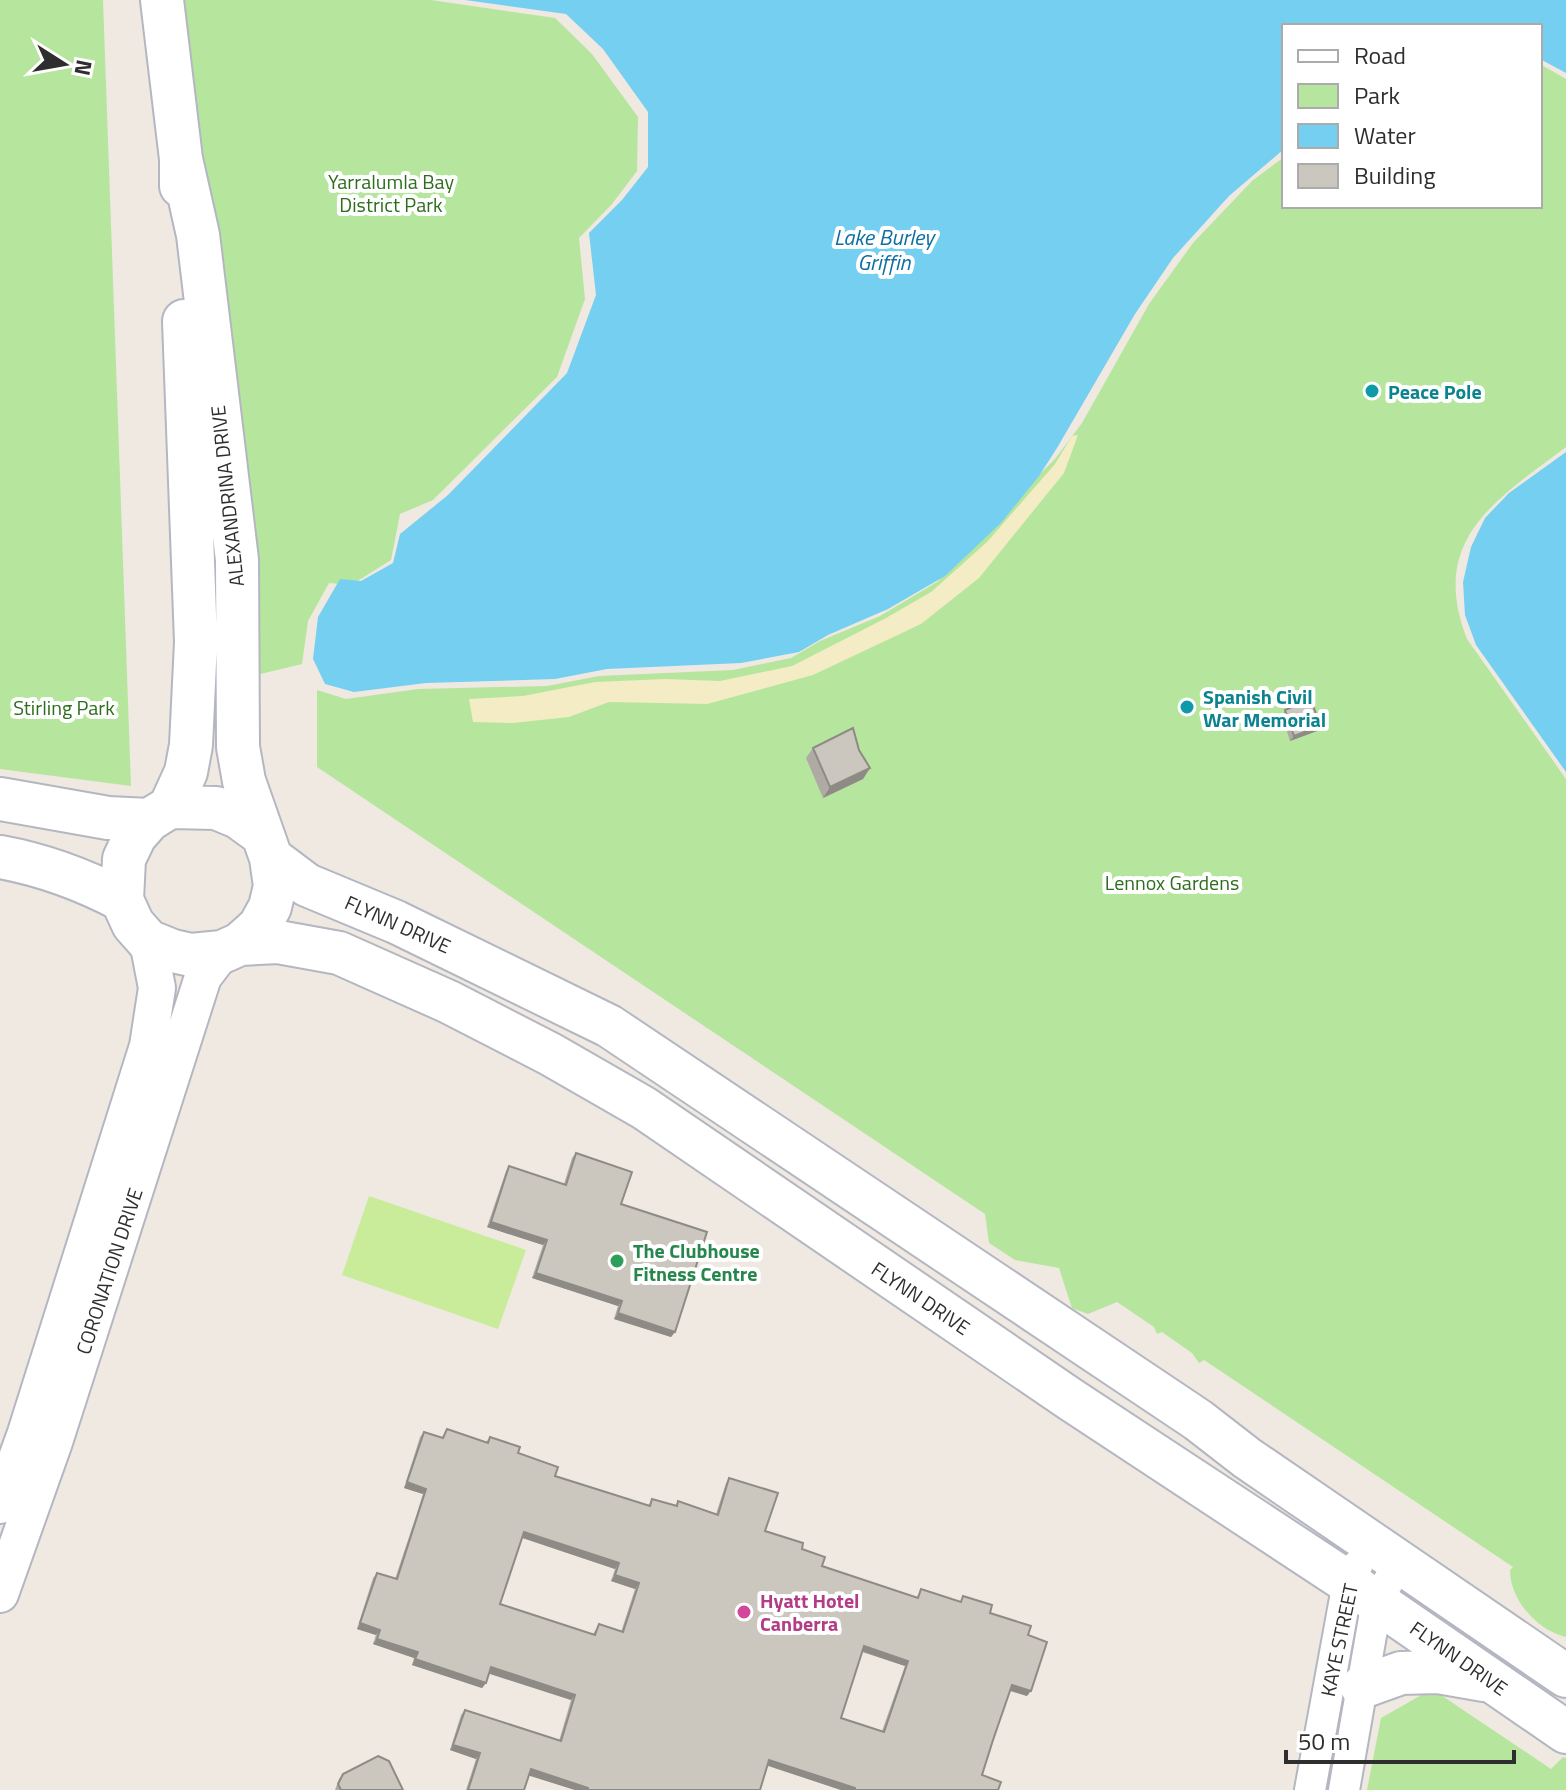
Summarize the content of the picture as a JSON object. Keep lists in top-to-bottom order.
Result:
{
  "streets": {
    "main road": ["ALEXANDRINA DRIVE", "FLYNN DRIVE"],
    "street": ["CORONATION DRIVE", "KAYE STREET"]
  },
  "crossings": [
    ["ALEXANDRINA DRIVE", "FLYNN DRIVE"],
    ["ALEXANDRINA DRIVE", "CORONATION DRIVE"],
    ["FLYNN DRIVE", "CORONATION DRIVE"],
    ["FLYNN DRIVE", "KAYE STREET"]
  ],
  "water": ["Lake Burley Griffin"],
  "parks": ["Yarralumla Bay District Park", "Stirling Park", "Lennox Gardens"],
  "places": [
    "Peace Pole",
    "Spanish Civil War Memorial",
    "The Clubhouse Fitness Centre",
    "Hyatt Hotel Canberra"
  ],
  "legend": [
    "Road",
    "Park",
    "Water",
    "Building"
  ],
  "scale_bar": "50 m",
  "north": "right"
}
